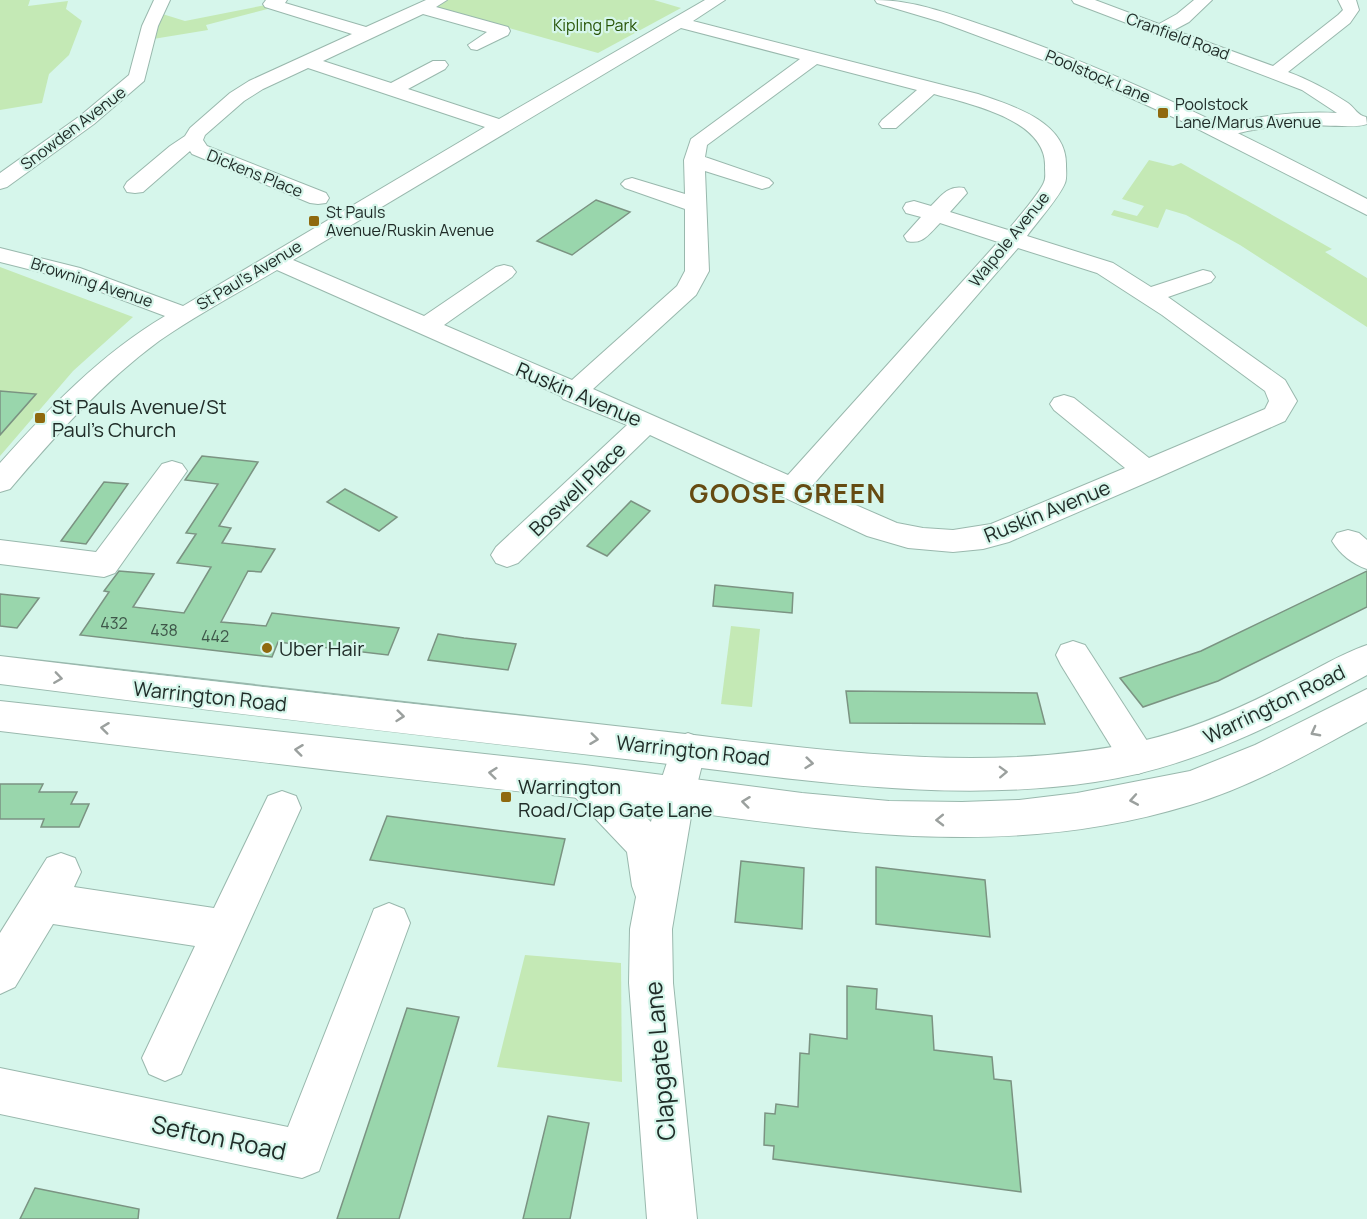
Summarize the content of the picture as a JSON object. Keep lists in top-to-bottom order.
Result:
{
  "streets": {
    "main road": [
      "Cranfield Road",
      "Poolstock Lane",
      "Snowden Avenue",
      "Dickens Place",
      "Walpole Avenue",
      "St Paul's Avenue",
      "Browning Avenue",
      "Ruskin Avenue",
      "Boswell Place",
      "Warrington Road",
      "Clapgate Lane",
      "Sefton Road"
    ]
  },
  "crossings": [
    ["Walpole Avenue", "St Paul's Avenue"],
    ["Walpole Avenue", "Ruskin Avenue"],
    ["St Paul's Avenue", "Browning Avenue"],
    ["St Paul's Avenue", "Ruskin Avenue"],
    ["Ruskin Avenue", "Boswell Place"],
    ["Warrington Road", "Clapgate Lane"]
  ],
  "districts": ["GOOSE GREEN"],
  "parks": ["Kipling Park"],
  "places": {
    "transit": [
      "Poolstock Lane/Marus Avenue",
      "St Pauls Avenue/Ruskin Avenue",
      "St Pauls Avenue/St Paul's Church",
      "Warrington Road/Clap Gate Lane"
    ],
    "other": ["Uber Hair"]
  },
  "house_numbers": ["432", "438", "442"]
}
